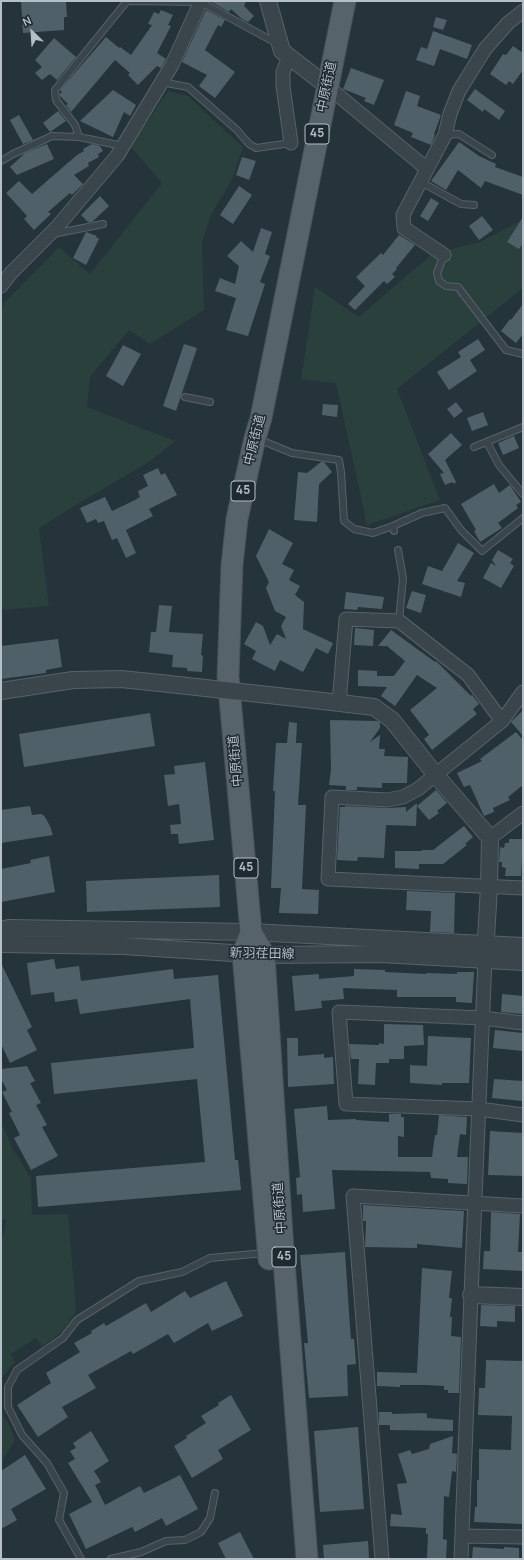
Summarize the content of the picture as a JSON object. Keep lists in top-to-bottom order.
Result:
{
  "streets": {
    "main road": ["中原街道", "45"],
    "street": ["新羽荏田線"]
  },
  "crossings": [
    ["中原街道", "新羽荏田線"]
  ],
  "north": "top left"
}
